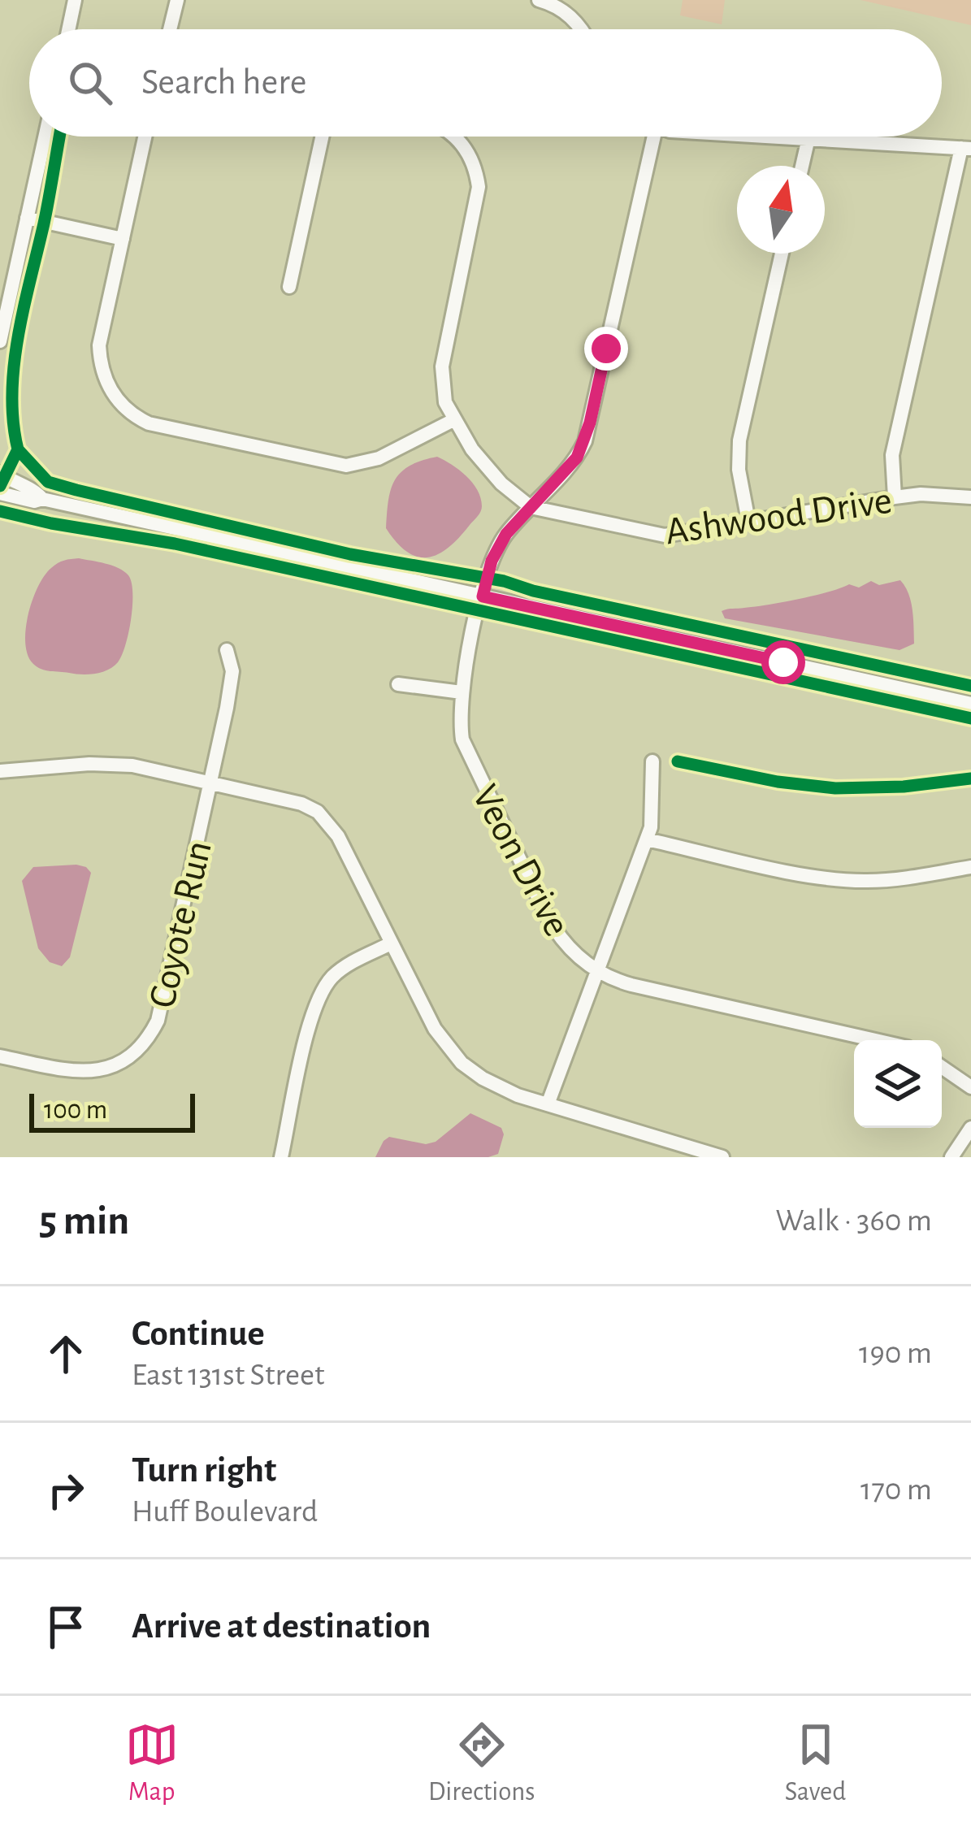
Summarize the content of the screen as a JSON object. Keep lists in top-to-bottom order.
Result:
{
  "streets": {
    "street": ["Ashwood Drive", "Veon Drive", "Coyote Run"]
  },
  "crossings": [
    ["Ashwood Drive", "Veon Drive"]
  ],
  "scale_bar": "100 m",
  "north": "top",
  "page": {
    "search": "Search here",
    "scale": "100 m",
    "heading": ["5 min", "Walk · 360 m"],
    "list": [
      ["Continue", "East 131st Street", "190 m"],
      ["Turn right", "Huff Boulevard", "170 m"],
      "Arrive at destination"
    ],
    "nav": ["Map", "Directions", "Saved"]
  }
}
